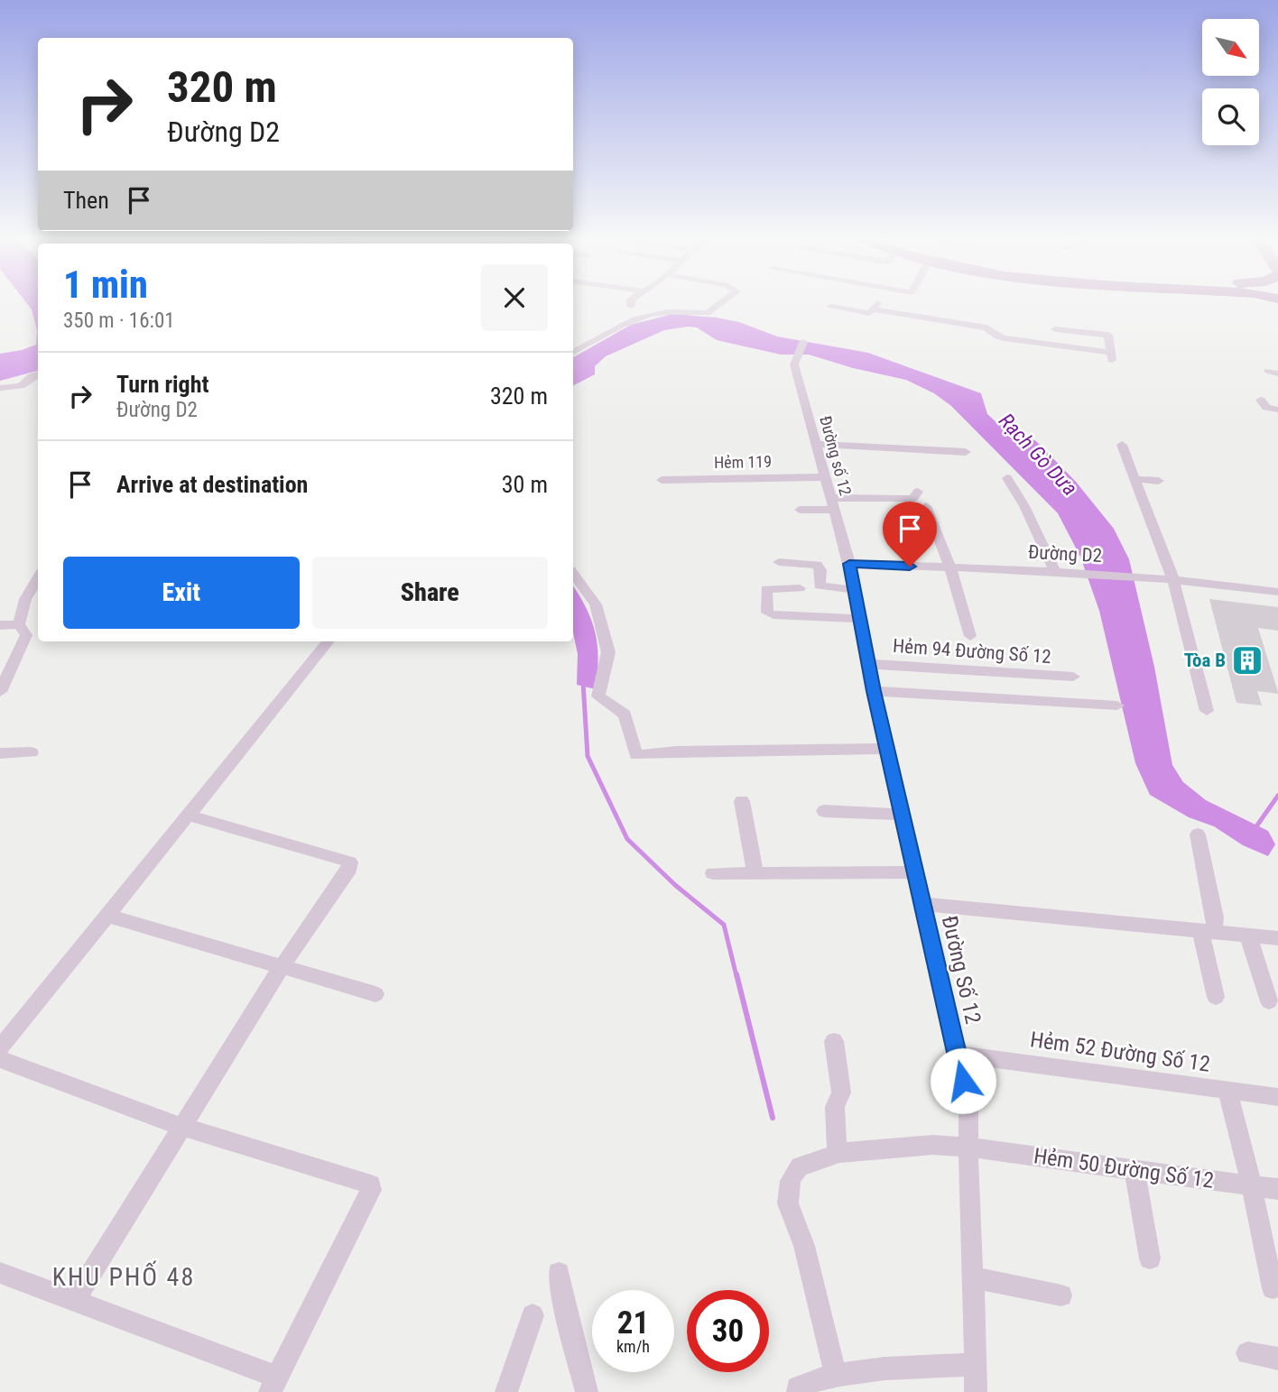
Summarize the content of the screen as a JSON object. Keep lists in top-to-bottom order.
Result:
{
  "streets": {
    "street": [
      "Đường số 12",
      "Hẻm 119",
      "Đường D2",
      "Hẻm 94 Đường Số 12",
      "Đường Số 12",
      "Hẻm 52 Đường Số 12",
      "Hẻm 50 Đường Số 12"
    ]
  },
  "crossings": [
    ["Đường số 12", "Hẻm 119"],
    ["Đường số 12", "Đường D2"],
    ["Đường số 12", "Đường Số 12"],
    ["Đường D2", "Đường Số 12"],
    ["Hẻm 94 Đường Số 12", "Đường Số 12"],
    ["Đường Số 12", "Hẻm 52 Đường Số 12"],
    ["Đường Số 12", "Hẻm 50 Đường Số 12"]
  ],
  "districts": ["KHU PHỐ 48"],
  "water": ["Rạch Gò Dưa"],
  "places": {
    "building": ["Tòa B"]
  },
  "north": "bottom right",
  "page": {
    "turn": ["320 m", "Đường D2"],
    "then": "Then",
    "heading": ["1 min", "350 m · 16:01"],
    "list": [
      {
        "name": "Turn right",
        "note": "Đường D2",
        "value": "320 m"
      },
      {
        "name": "Arrive at destination",
        "value": "30 m"
      }
    ],
    "buttons": ["Exit", "Share"],
    "speed": "21 km/h",
    "limit": "30"
  }
}
